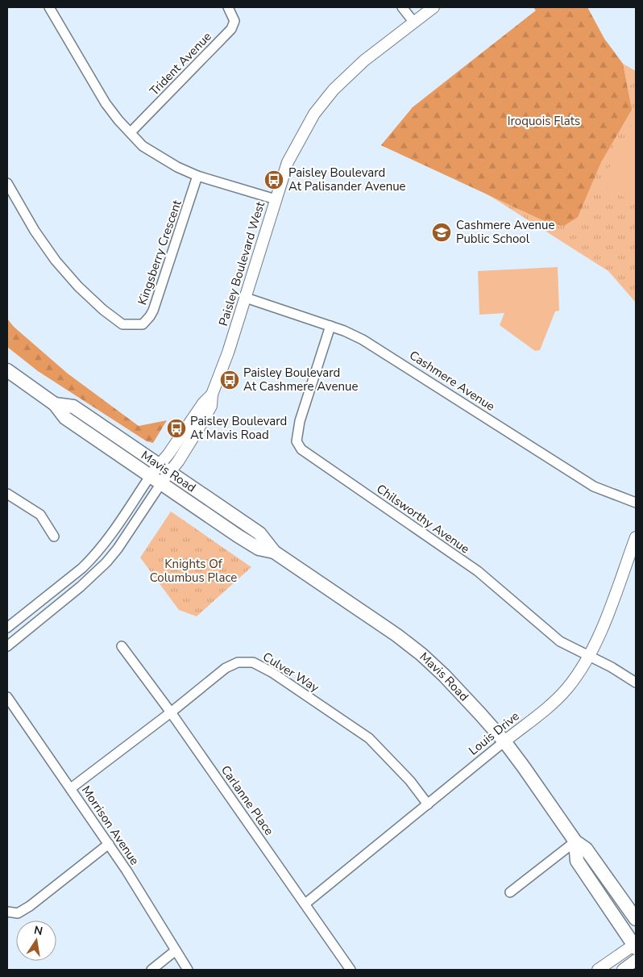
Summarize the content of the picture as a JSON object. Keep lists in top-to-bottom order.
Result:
{
  "streets": {
    "main road": ["Mavis Road"],
    "street": [
      "Trident Avenue",
      "Kingsberry Crescent",
      "Paisley Boulevard West",
      "Cashmere Avenue",
      "Chilsworthy Avenue",
      "Culver Way",
      "Louis Drive",
      "Carlanne Place",
      "Morrison Avenue"
    ]
  },
  "crossings": [
    ["Paisley Boulevard West", "Cashmere Avenue"],
    ["Paisley Boulevard West", "Mavis Road"],
    ["Cashmere Avenue", "Chilsworthy Avenue"],
    ["Mavis Road", "Louis Drive"],
    ["Chilsworthy Avenue", "Louis Drive"],
    ["Culver Way", "Louis Drive"],
    ["Culver Way", "Carlanne Place"],
    ["Culver Way", "Morrison Avenue"],
    ["Louis Drive", "Carlanne Place"]
  ],
  "parks": ["Iroquois Flats", "Knights Of Columbus Place"],
  "places": {
    "bus stop": ["Paisley Boulevard At Palisander Avenue", "Paisley Boulevard At Cashmere Avenue", "Paisley Boulevard At Mavis Road"],
    "school or university": ["Cashmere Avenue Public School"]
  },
  "north": "top"
}
